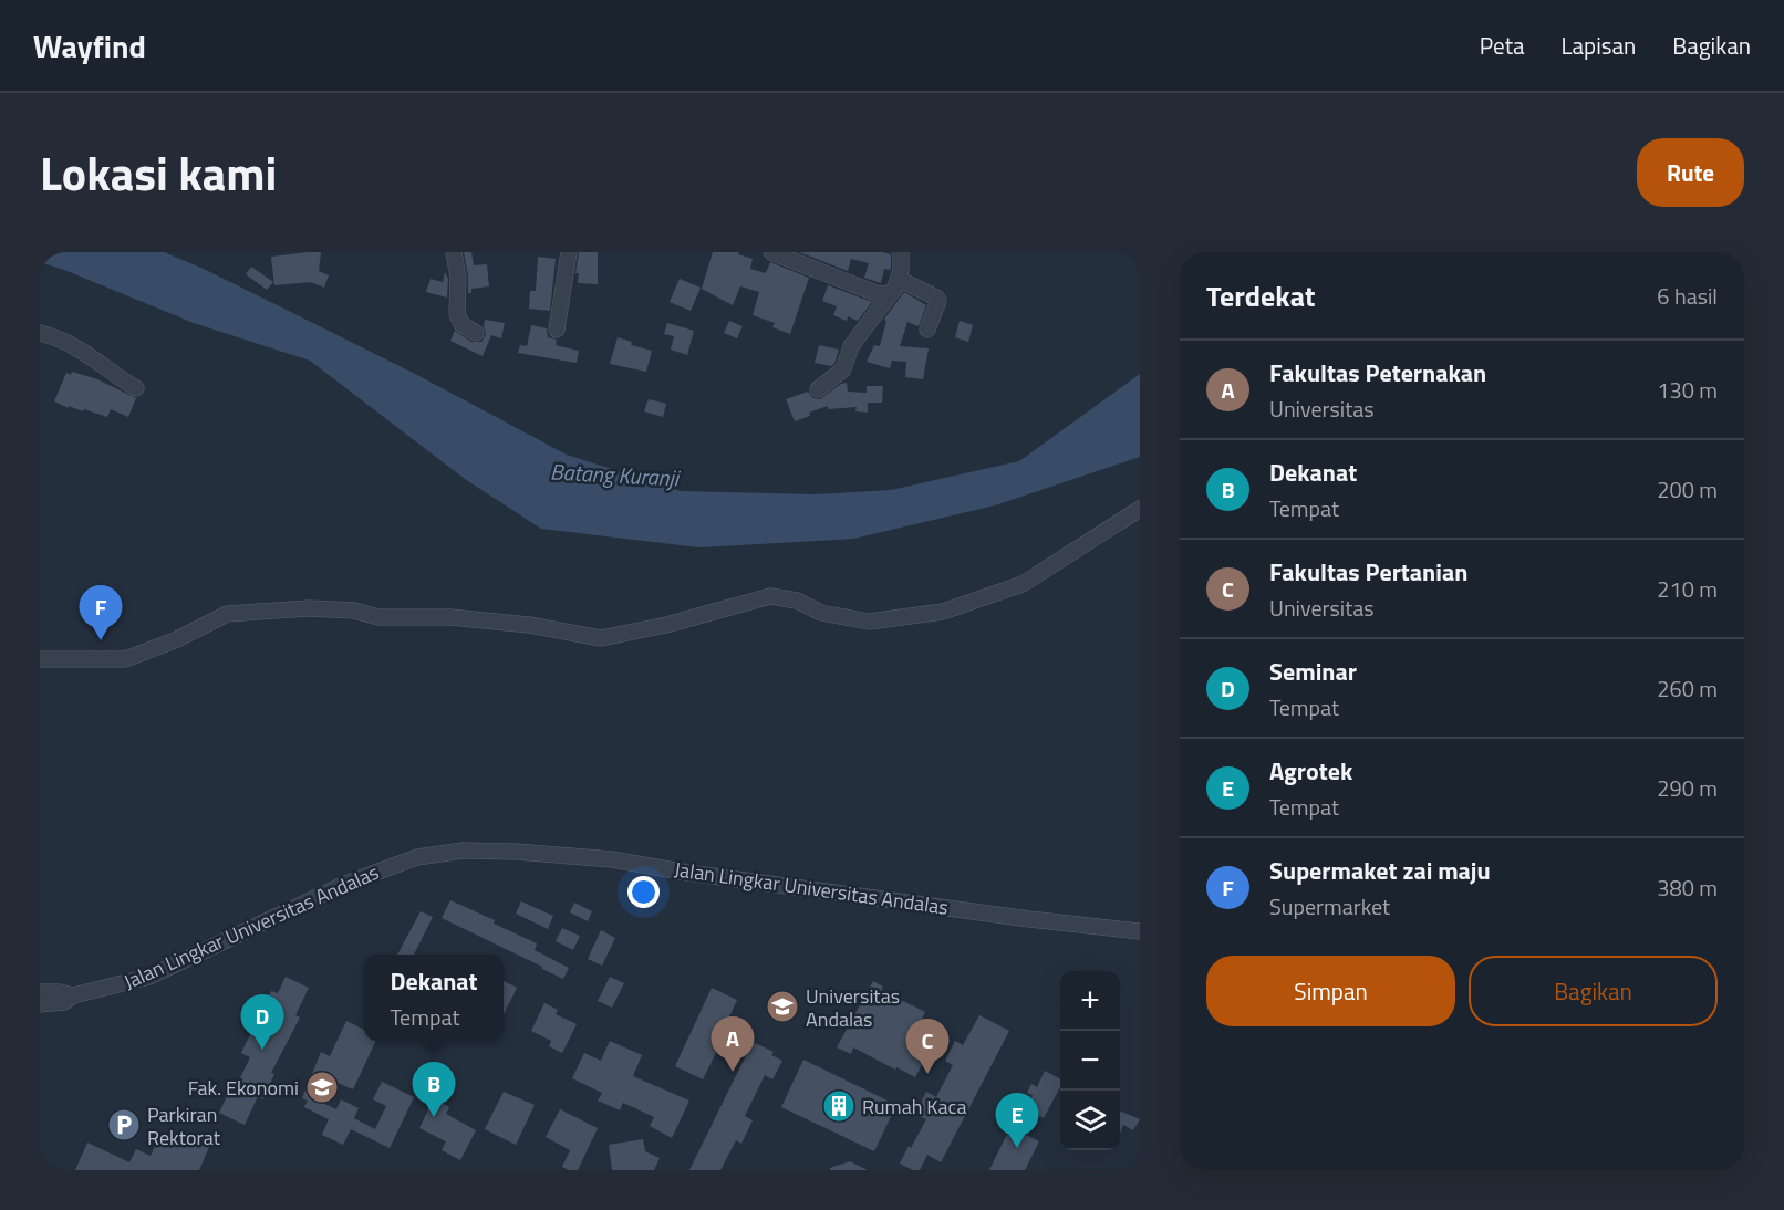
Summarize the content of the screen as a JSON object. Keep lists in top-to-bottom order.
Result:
{
  "streets": {
    "street": ["Jalan Lingkar Universitas Andalas"]
  },
  "water": ["Batang Kuranji"],
  "places": {
    "school or university": ["Universitas Andalas", "Fak. Ekonomi"],
    "building": ["Rumah Kaca"],
    "parking": ["Parkiran Rektorat"]
  },
  "page": {
    "header": "Wayfind",
    "nav": ["Peta", "Lapisan", "Bagikan"],
    "title": "Lokasi kami",
    "buttons": [
      "Rute",
      ["Simpan", "Bagikan"]
    ],
    "heading": ["Terdekat", "6 hasil"],
    "list": [
      {
        "mark": "A",
        "name": "Fakultas Peternakan",
        "note": "Universitas",
        "value": "130 m"
      },
      {
        "mark": "B",
        "name": "Dekanat",
        "note": "Tempat",
        "value": "200 m"
      },
      {
        "mark": "C",
        "name": "Fakultas Pertanian",
        "note": "Universitas",
        "value": "210 m"
      },
      {
        "mark": "D",
        "name": "Seminar",
        "note": "Tempat",
        "value": "260 m"
      },
      {
        "mark": "E",
        "name": "Agrotek",
        "note": "Tempat",
        "value": "290 m"
      },
      {
        "mark": "F",
        "name": "Supermaket zai maju",
        "note": "Supermarket",
        "value": "380 m"
      }
    ],
    "pins": [
      "F",
      "D",
      "A",
      "C",
      "B",
      "E"
    ],
    "popup": ["Dekanat", "Tempat"],
    "map_buttons": ["+", "−"]
  }
}
